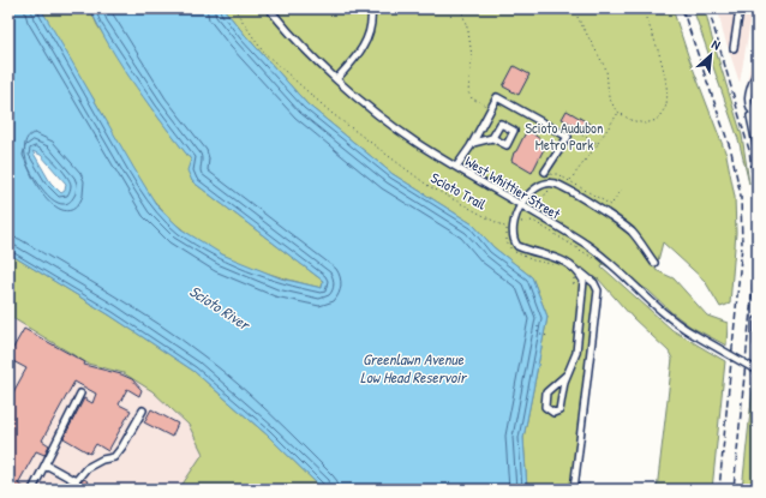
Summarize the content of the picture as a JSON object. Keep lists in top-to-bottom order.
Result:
{
  "streets": {
    "street": ["West Whittier Street"],
    "path": ["Scioto Trail"]
  },
  "water": ["Scioto River", "Greenlawn Avenue Low Head Reservoir"],
  "parks": ["Scioto Audubon Metro Park"],
  "north": "top right"
}
